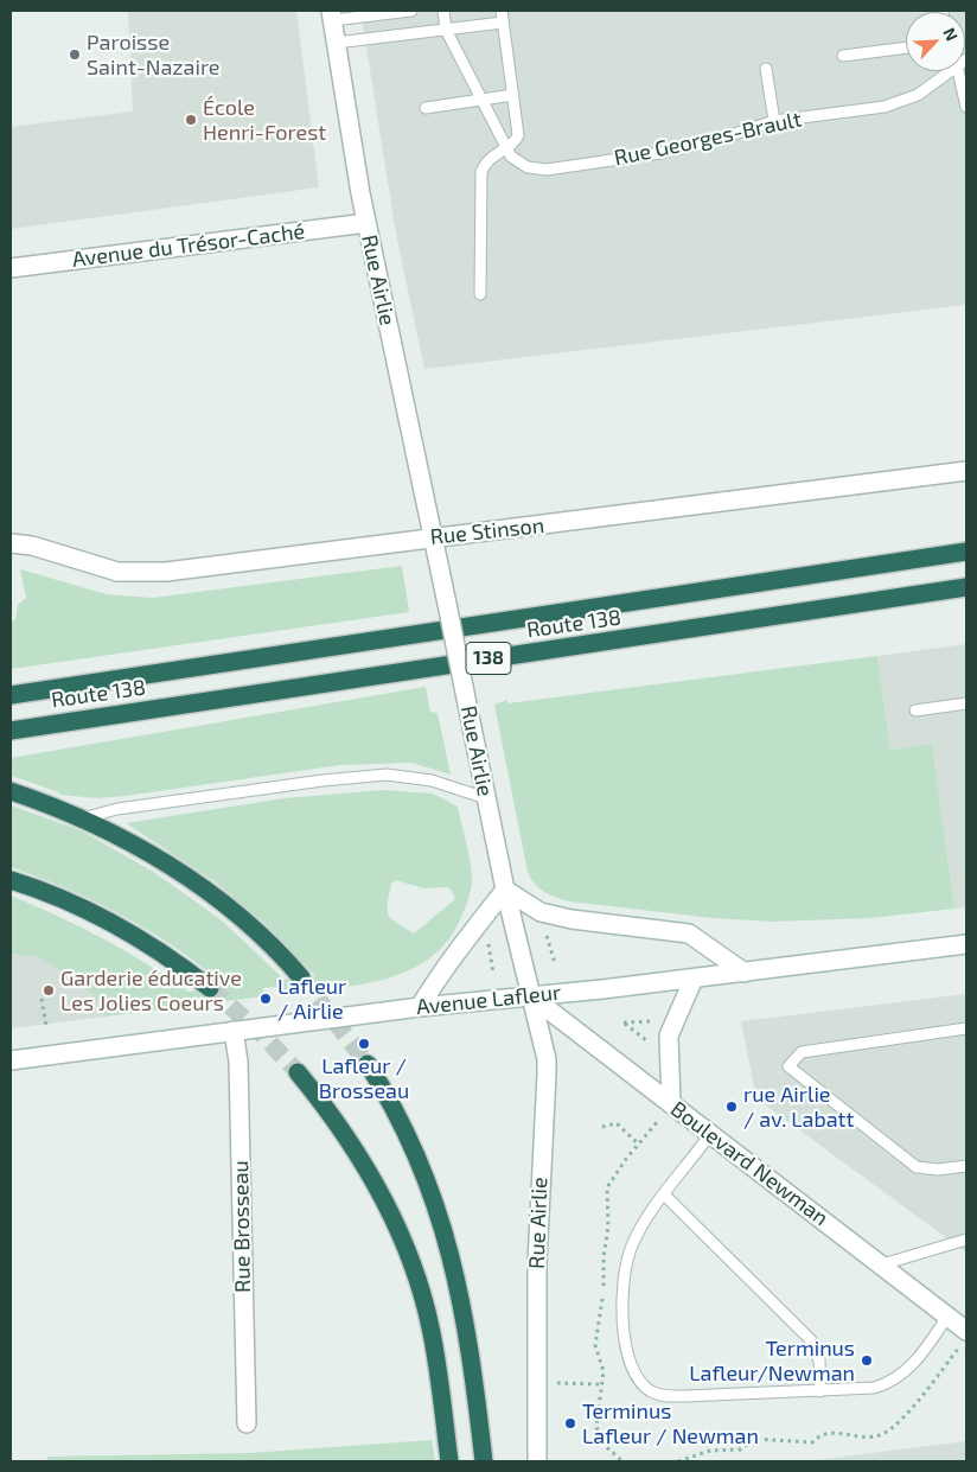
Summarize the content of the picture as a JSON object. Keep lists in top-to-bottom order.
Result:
{
  "streets": {
    "highway": ["Route 138", "138"],
    "street": [
      "Avenue du Trésor-Caché",
      "Rue Airlie",
      "Rue Stinson",
      "Avenue Lafleur",
      "Boulevard Newman",
      "Rue Brosseau"
    ],
    "lane": ["Rue Georges-Brault"]
  },
  "crossings": [
    ["Avenue du Trésor-Caché", "Rue Airlie"],
    ["Rue Airlie", "Rue Stinson"],
    ["Rue Airlie", "Avenue Lafleur"],
    ["Rue Airlie", "Boulevard Newman"],
    ["Avenue Lafleur", "Boulevard Newman"],
    ["Avenue Lafleur", "Rue Brosseau"]
  ],
  "places": [
    "Paroisse Saint-Nazaire",
    "École Henri-Forest",
    "Garderie éducative Les Jolies Coeurs",
    "Lafleur / Airlie",
    "Lafleur / Brosseau",
    "rue Airlie / av. Labatt",
    "Terminus Lafleur/Newman",
    "Terminus Lafleur / Newman"
  ],
  "north": "top right"
}
